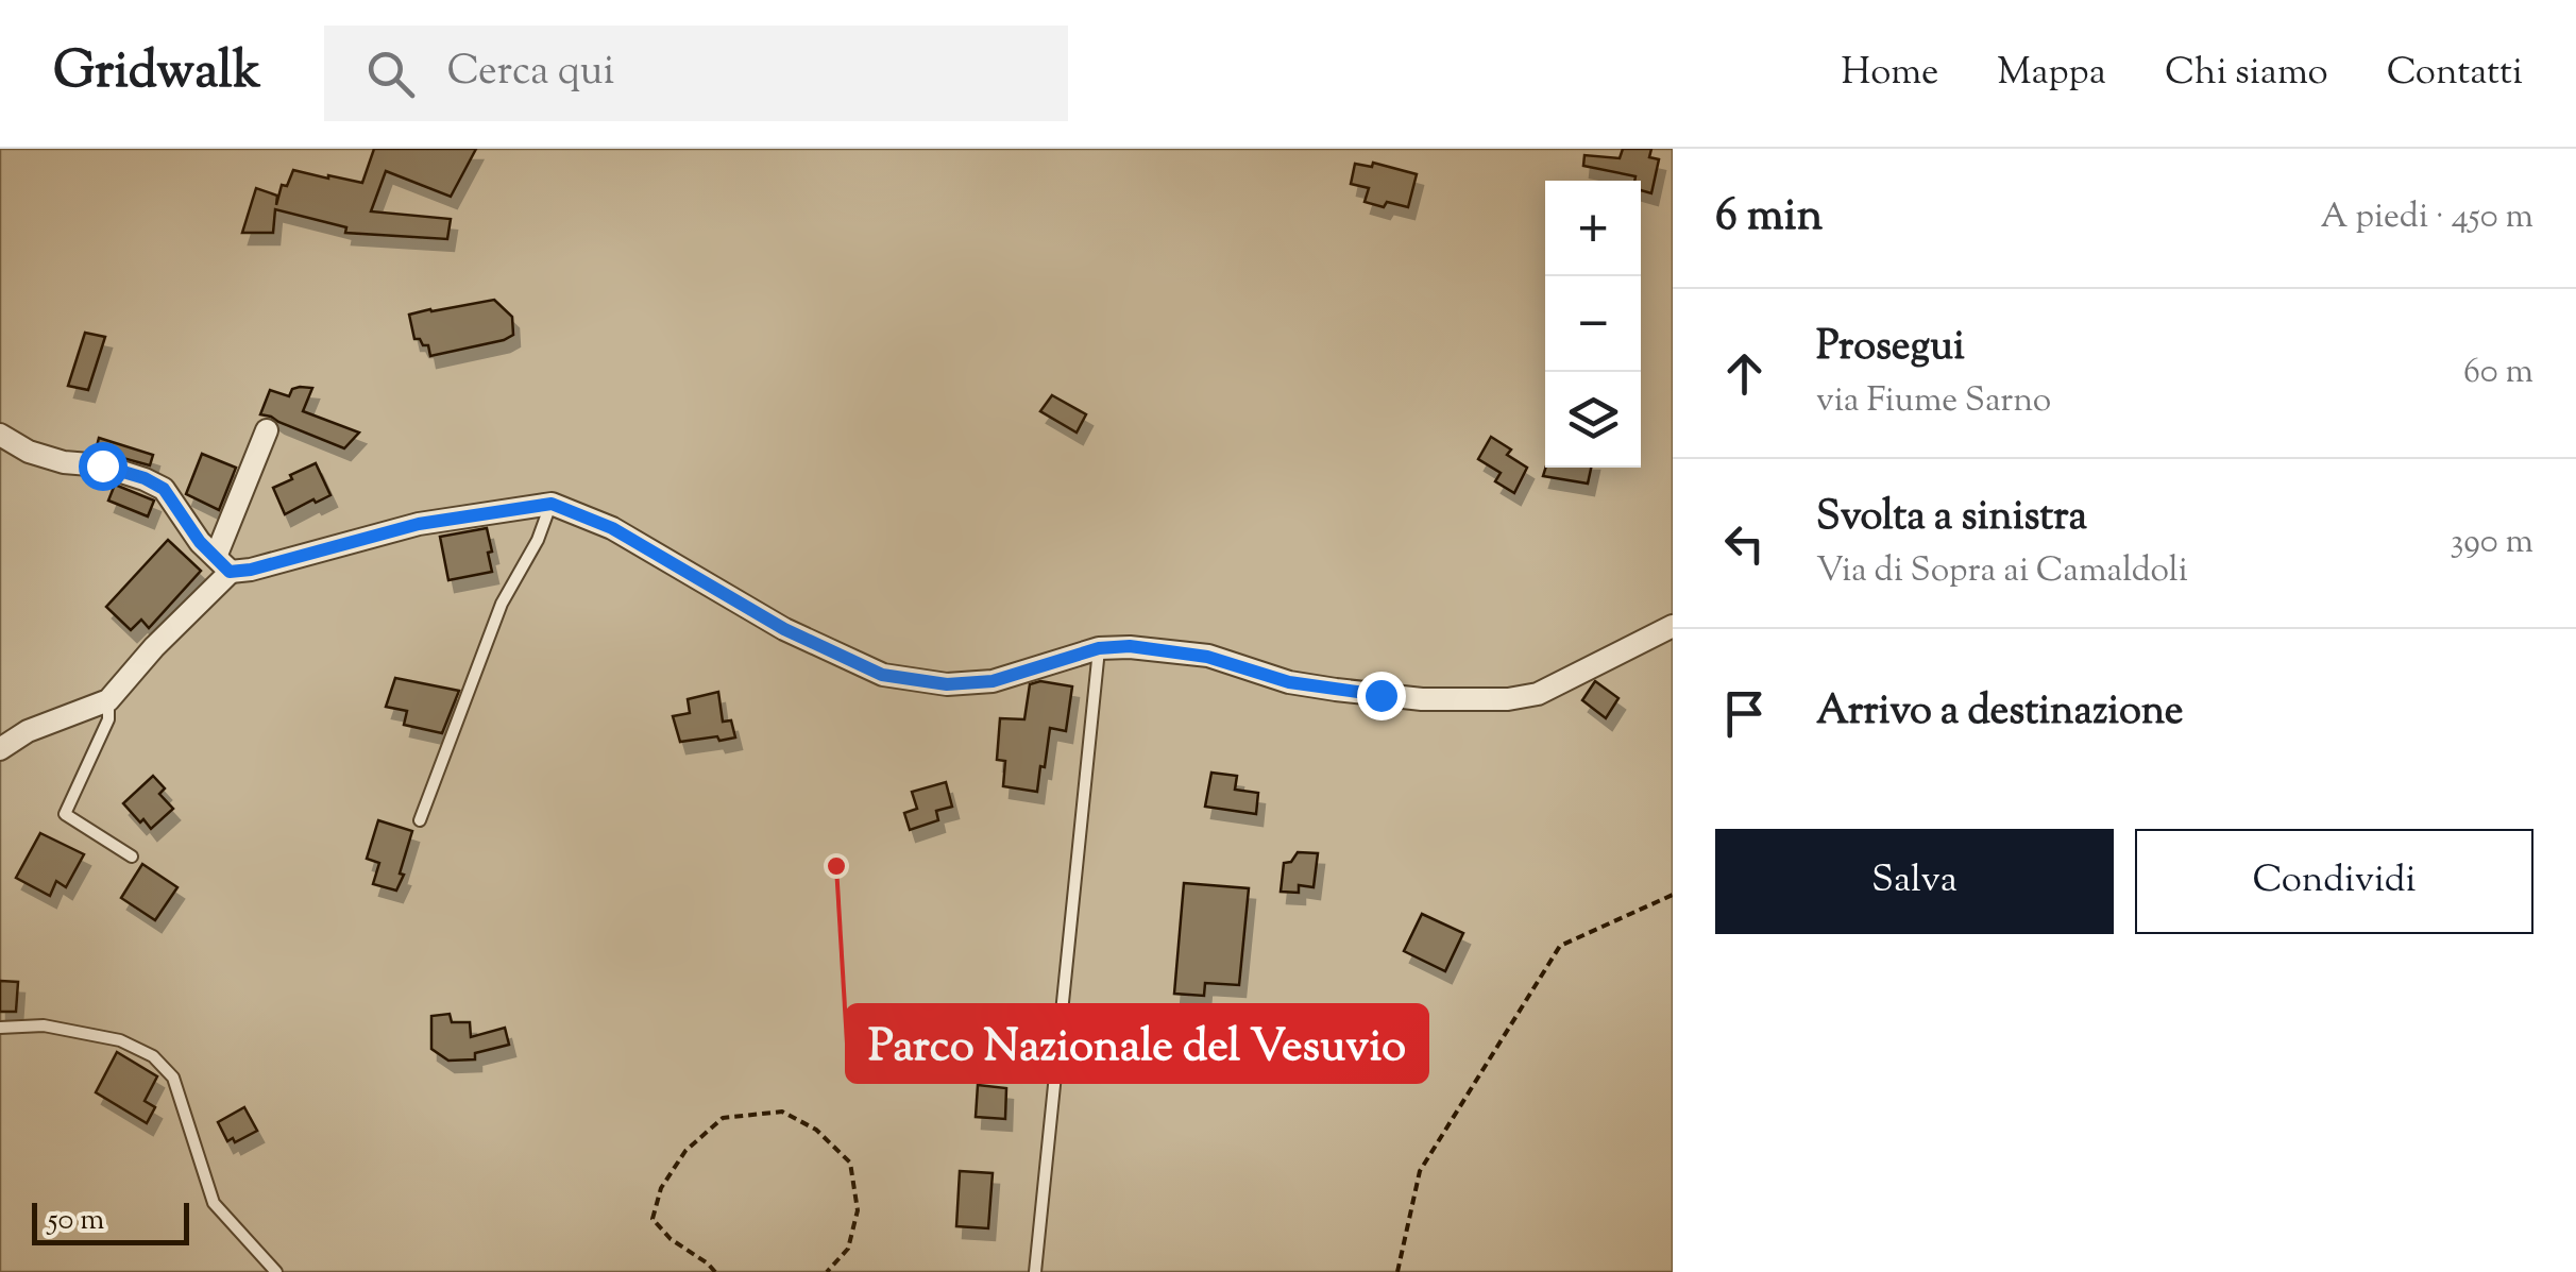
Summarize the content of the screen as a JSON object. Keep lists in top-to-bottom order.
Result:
{
  "places": ["Parco Nazionale del Vesuvio"],
  "scale_bar": "50 m",
  "page": {
    "header": "Gridwalk",
    "search": "Cerca qui",
    "nav": [
      "Home",
      "Mappa",
      "Chi siamo",
      "Contatti"
    ],
    "heading": ["6 min", "A piedi · 450 m"],
    "map_buttons": ["+", "−"],
    "list": [
      ["Prosegui", "via Fiume Sarno", "60 m"],
      ["Svolta a sinistra", "Via di Sopra ai Camaldoli", "390 m"],
      "Arrivo a destinazione"
    ],
    "buttons": ["Salva", "Condividi"],
    "scale": "50 m"
  }
}
